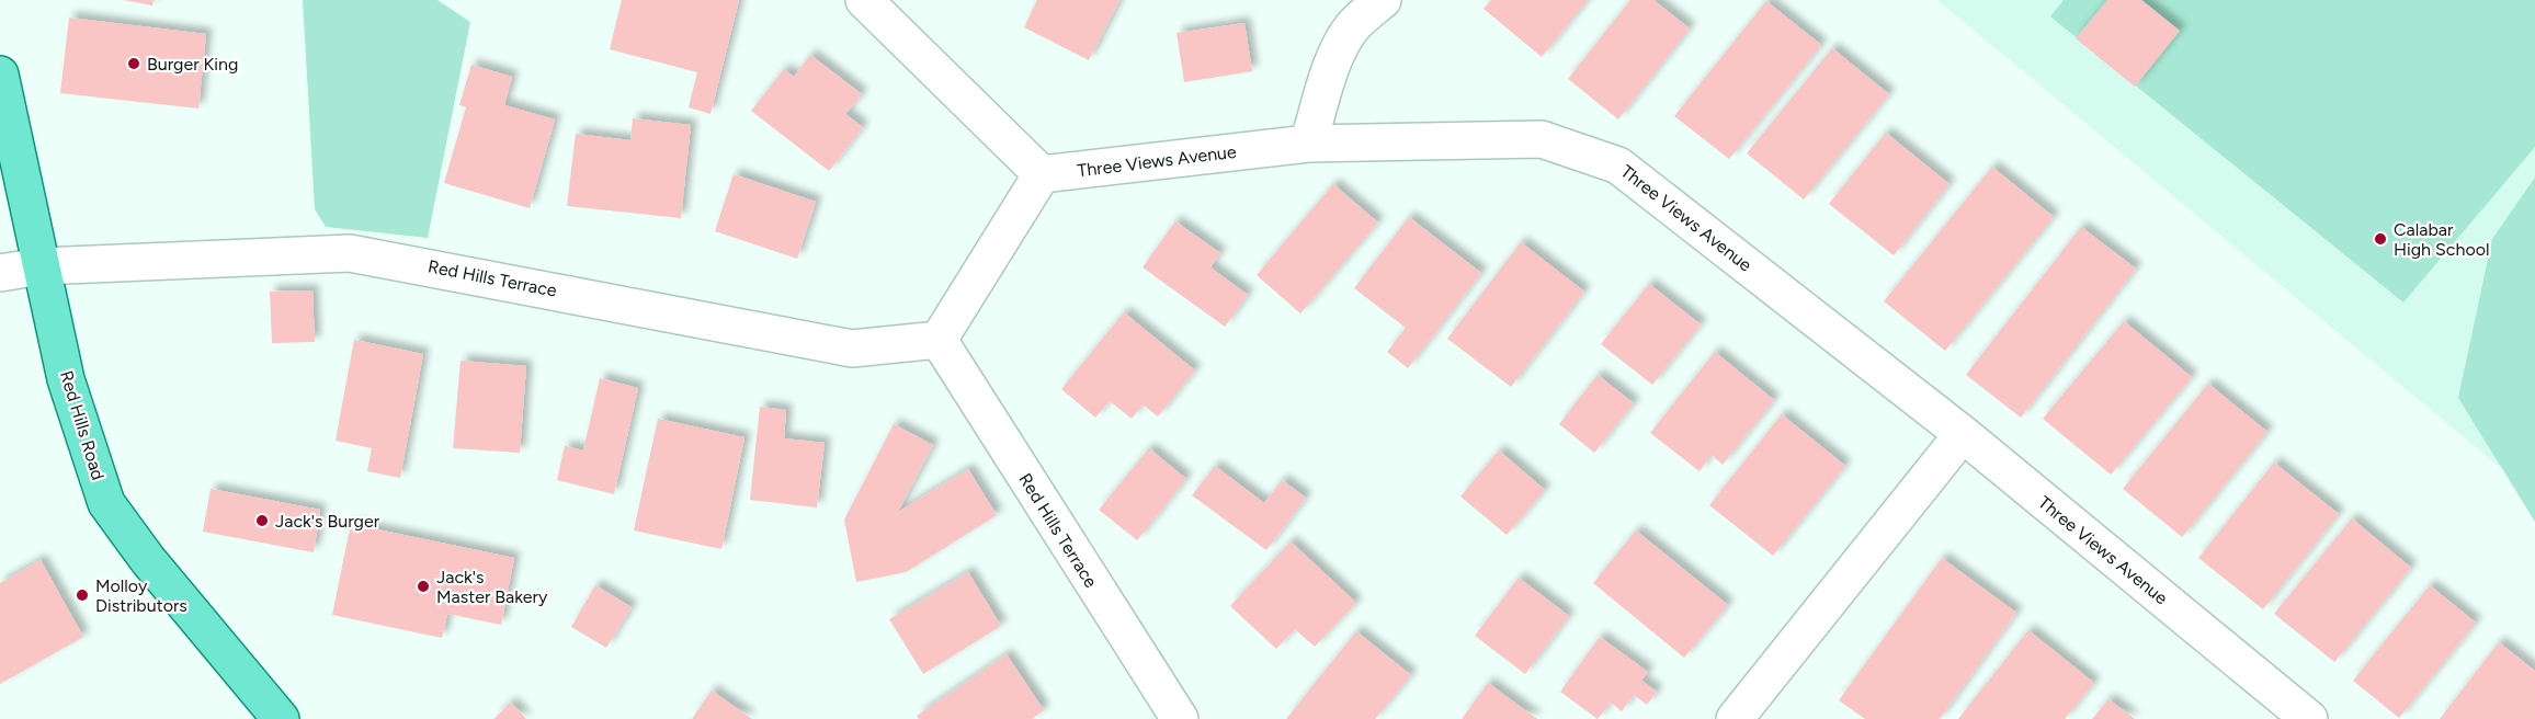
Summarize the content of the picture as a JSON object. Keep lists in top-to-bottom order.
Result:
{
  "streets": {
    "main road": ["Red Hills Road"],
    "street": ["Three Views Avenue", "Red Hills Terrace"]
  },
  "crossings": [
    ["Red Hills Terrace", "Red Hills Road"]
  ],
  "places": [
    "Burger King",
    "Calabar High School",
    "Jack's Burger",
    "Jack's Master Bakery",
    "Molloy Distributors"
  ]
}
